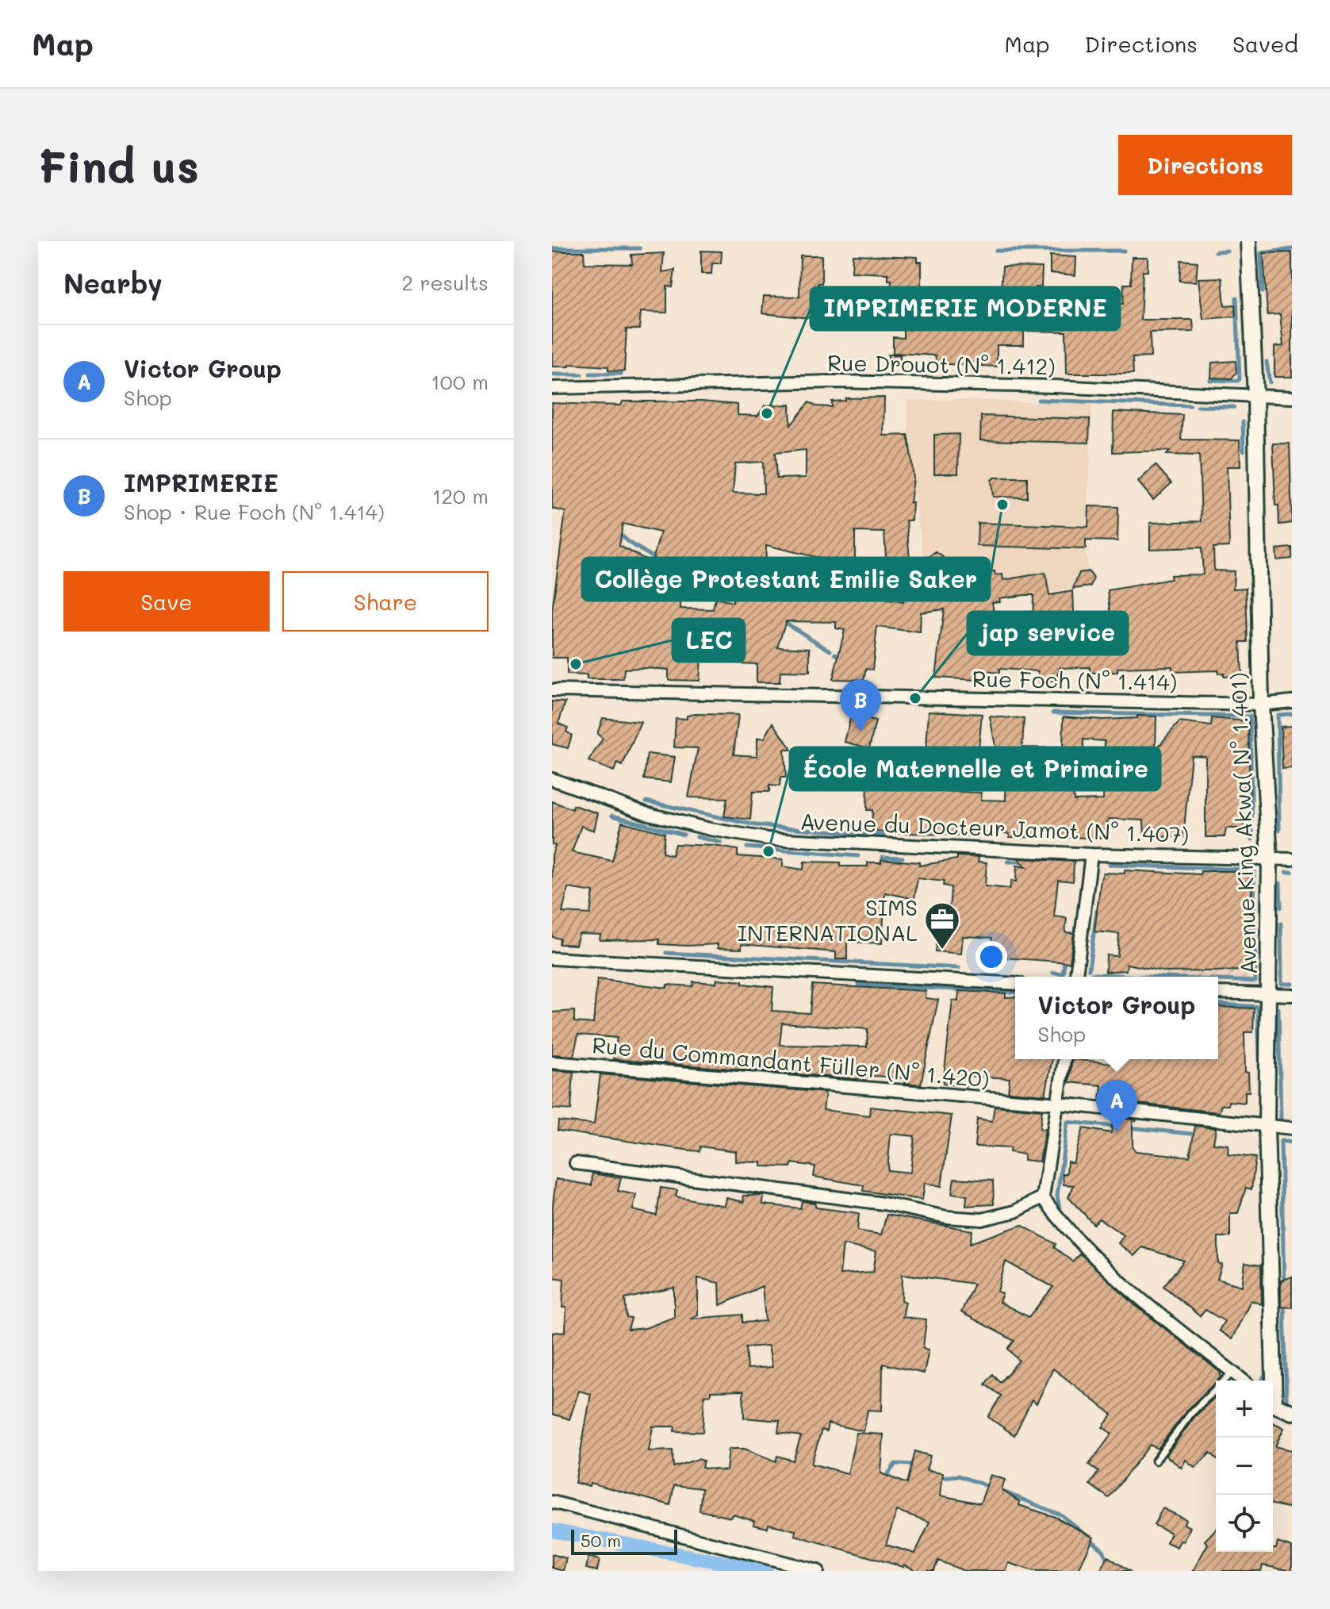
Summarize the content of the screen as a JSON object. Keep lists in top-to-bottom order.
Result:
{
  "streets": {
    "street": [
      "Rue Drouot (N° 1.412)",
      "Rue Foch (N° 1.414)",
      "Avenue King Akwa( N° 1.401)",
      "Avenue du Docteur Jamot (N° 1.407)",
      "Rue du Commandant Füller (N° 1.420)"
    ]
  },
  "crossings": [
    ["Rue Drouot (N° 1.412)", "Avenue King Akwa( N° 1.401)"],
    ["Rue Foch (N° 1.414)", "Avenue King Akwa( N° 1.401)"],
    ["Avenue King Akwa( N° 1.401)", "Avenue du Docteur Jamot (N° 1.407)"],
    ["Avenue King Akwa( N° 1.401)", "Rue du Commandant Füller (N° 1.420)"]
  ],
  "places": {
    "other": [
      "IMPRIMERIE MODERNE",
      "Collège Protestant Emilie Saker",
      "LEC",
      "jap service",
      "École Maternelle et Primaire"
    ],
    "office": ["SIMS INTERNATIONAL"]
  },
  "scale_bar": "50 m",
  "page": {
    "header": "Map",
    "nav": ["Map", "Directions", "Saved"],
    "buttons": [
      "Directions",
      ["Save", "Share"]
    ],
    "title": "Find us",
    "heading": ["Nearby", "2 results"],
    "list": [
      {
        "mark": "A",
        "name": "Victor Group",
        "note": "Shop",
        "value": "100 m"
      },
      {
        "mark": "B",
        "name": "IMPRIMERIE",
        "note": "Shop · Rue Foch (N° 1.414)",
        "value": "120 m"
      }
    ],
    "pins": ["B", "A"],
    "popup": ["Victor Group", "Shop"],
    "map_buttons": ["+", "−"],
    "scale": "50 m"
  }
}
